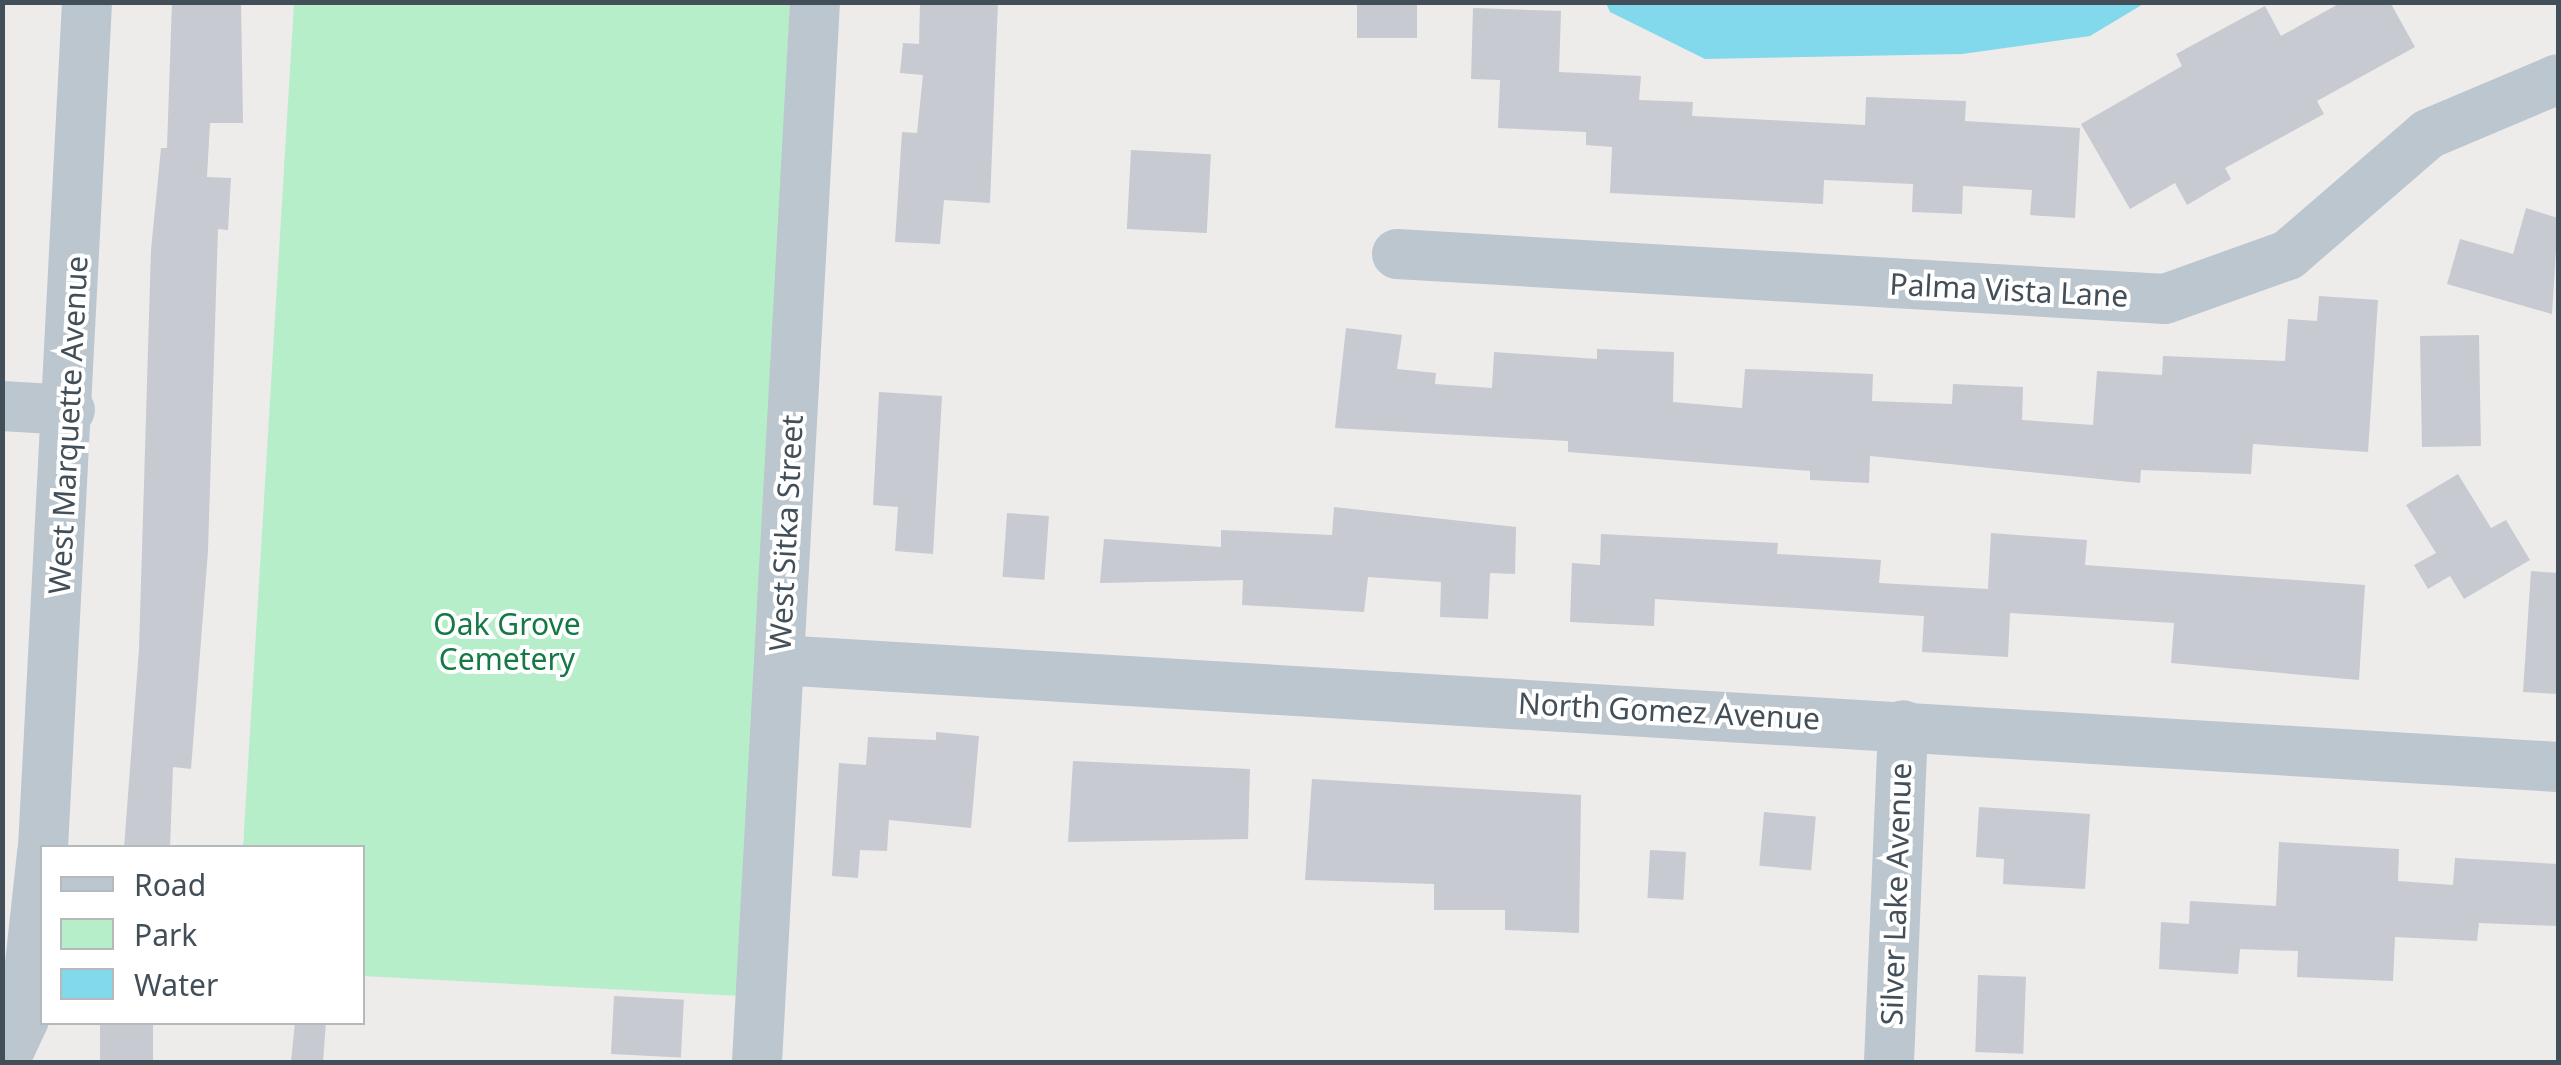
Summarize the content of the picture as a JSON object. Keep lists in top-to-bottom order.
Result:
{
  "streets": {
    "street": [
      "Palma Vista Lane",
      "West Marquette Avenue",
      "West Sitka Street",
      "North Gomez Avenue",
      "Silver Lake Avenue"
    ]
  },
  "crossings": [
    ["West Sitka Street", "North Gomez Avenue"],
    ["North Gomez Avenue", "Silver Lake Avenue"]
  ],
  "parks": ["Oak Grove Cemetery"],
  "legend": ["Road", "Park", "Water"]
}
